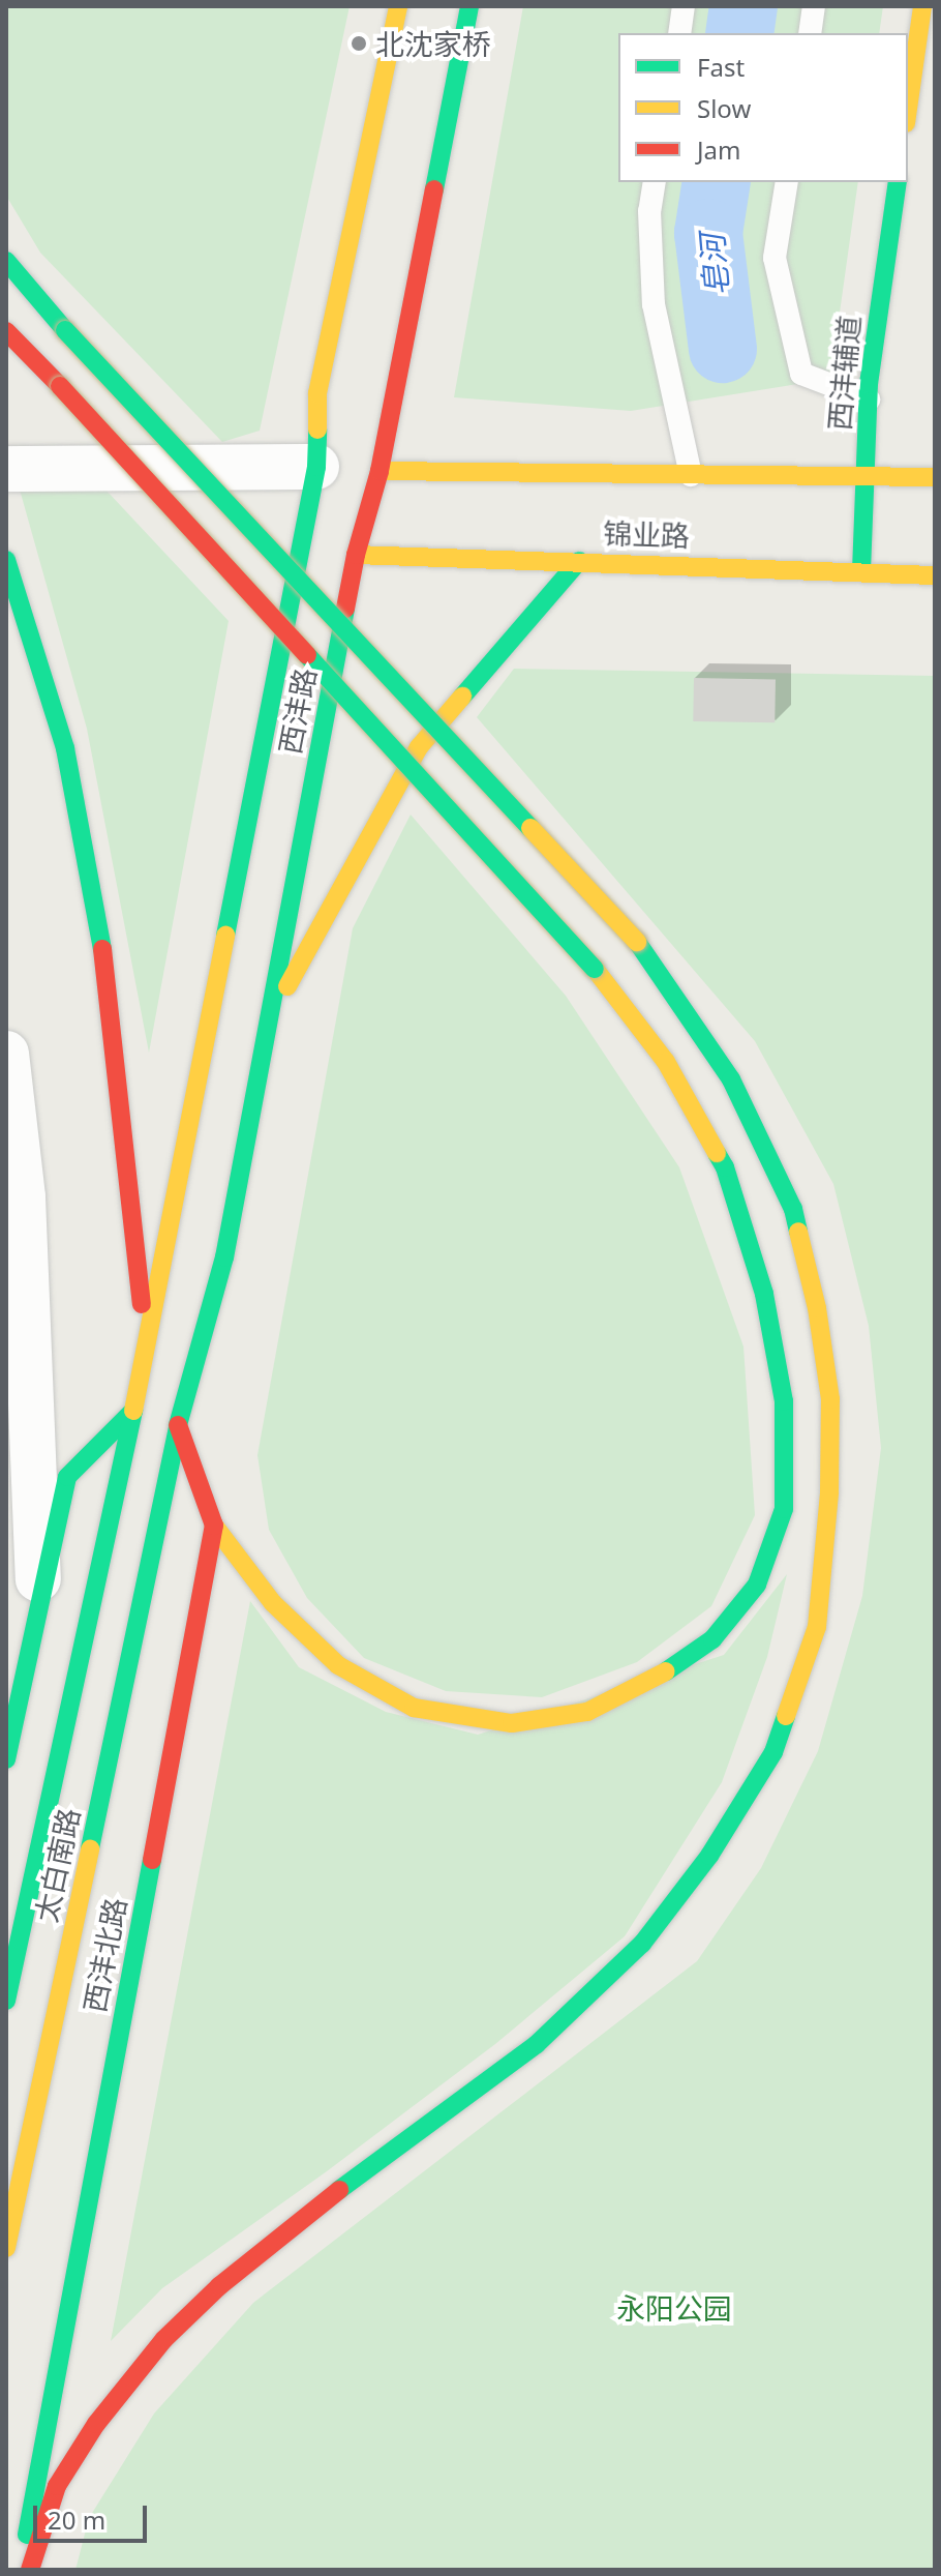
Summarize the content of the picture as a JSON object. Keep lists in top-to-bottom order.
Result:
{
  "streets": {
    "main road": [
      "西沣辅道",
      "锦业路",
      "西沣路",
      "太白南路",
      "西沣北路"
    ]
  },
  "crossings": [
    ["西沣辅道", "锦业路"],
    ["锦业路", "西沣路"],
    ["西沣路", "太白南路"]
  ],
  "water": ["皂河"],
  "parks": ["永阳公园"],
  "places": ["北沈家桥"],
  "legend": ["Fast", "Slow", "Jam"],
  "scale_bar": "20 m"
}
